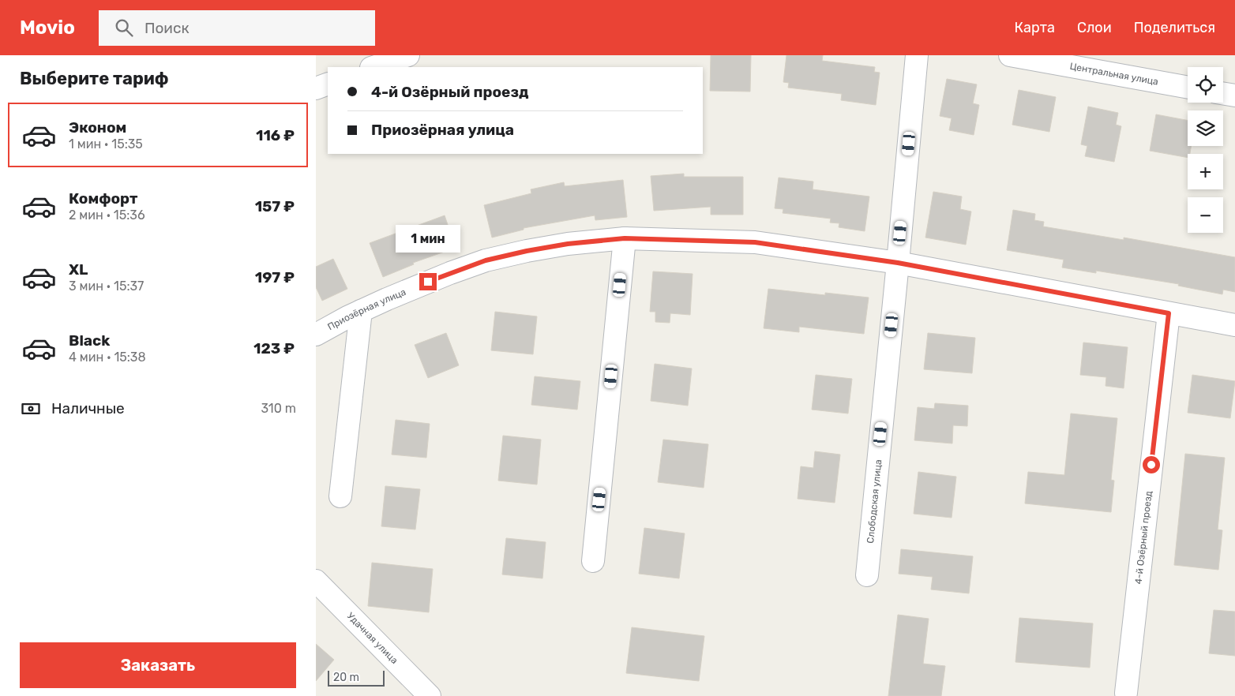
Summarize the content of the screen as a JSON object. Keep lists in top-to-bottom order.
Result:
{
  "streets": {
    "street": [
      "Центральная улица",
      "Приозёрная улица",
      "Слободская улица",
      "4-й Озёрный проезд",
      "Удачная улица"
    ]
  },
  "crossings": [
    ["Приозёрная улица", "Слободская улица"],
    ["Приозёрная улица", "4-й Озёрный проезд"]
  ],
  "scale_bar": "20 m",
  "page": {
    "header": "Movio",
    "search": "Поиск",
    "nav": ["Карта", "Слои", "Поделиться"],
    "heading": "Выберите тариф",
    "map_buttons": ["+", "−"],
    "banner": ["4-й Озёрный проезд", "Приозёрная улица"],
    "list": [
      {
        "name": "Эконом",
        "note": "1 мин · 15:35",
        "value": "116 ₽"
      },
      {
        "name": "Комфорт",
        "note": "2 мин · 15:36",
        "value": "157 ₽"
      },
      {
        "name": "XL",
        "note": "3 мин · 15:37",
        "value": "197 ₽"
      },
      {
        "name": "Black",
        "note": "4 мин · 15:38",
        "value": "123 ₽"
      }
    ],
    "bubble": "1 мин",
    "pay": ["Наличные", "310 m"],
    "buttons": "Заказать",
    "scale": "20 m"
  }
}
